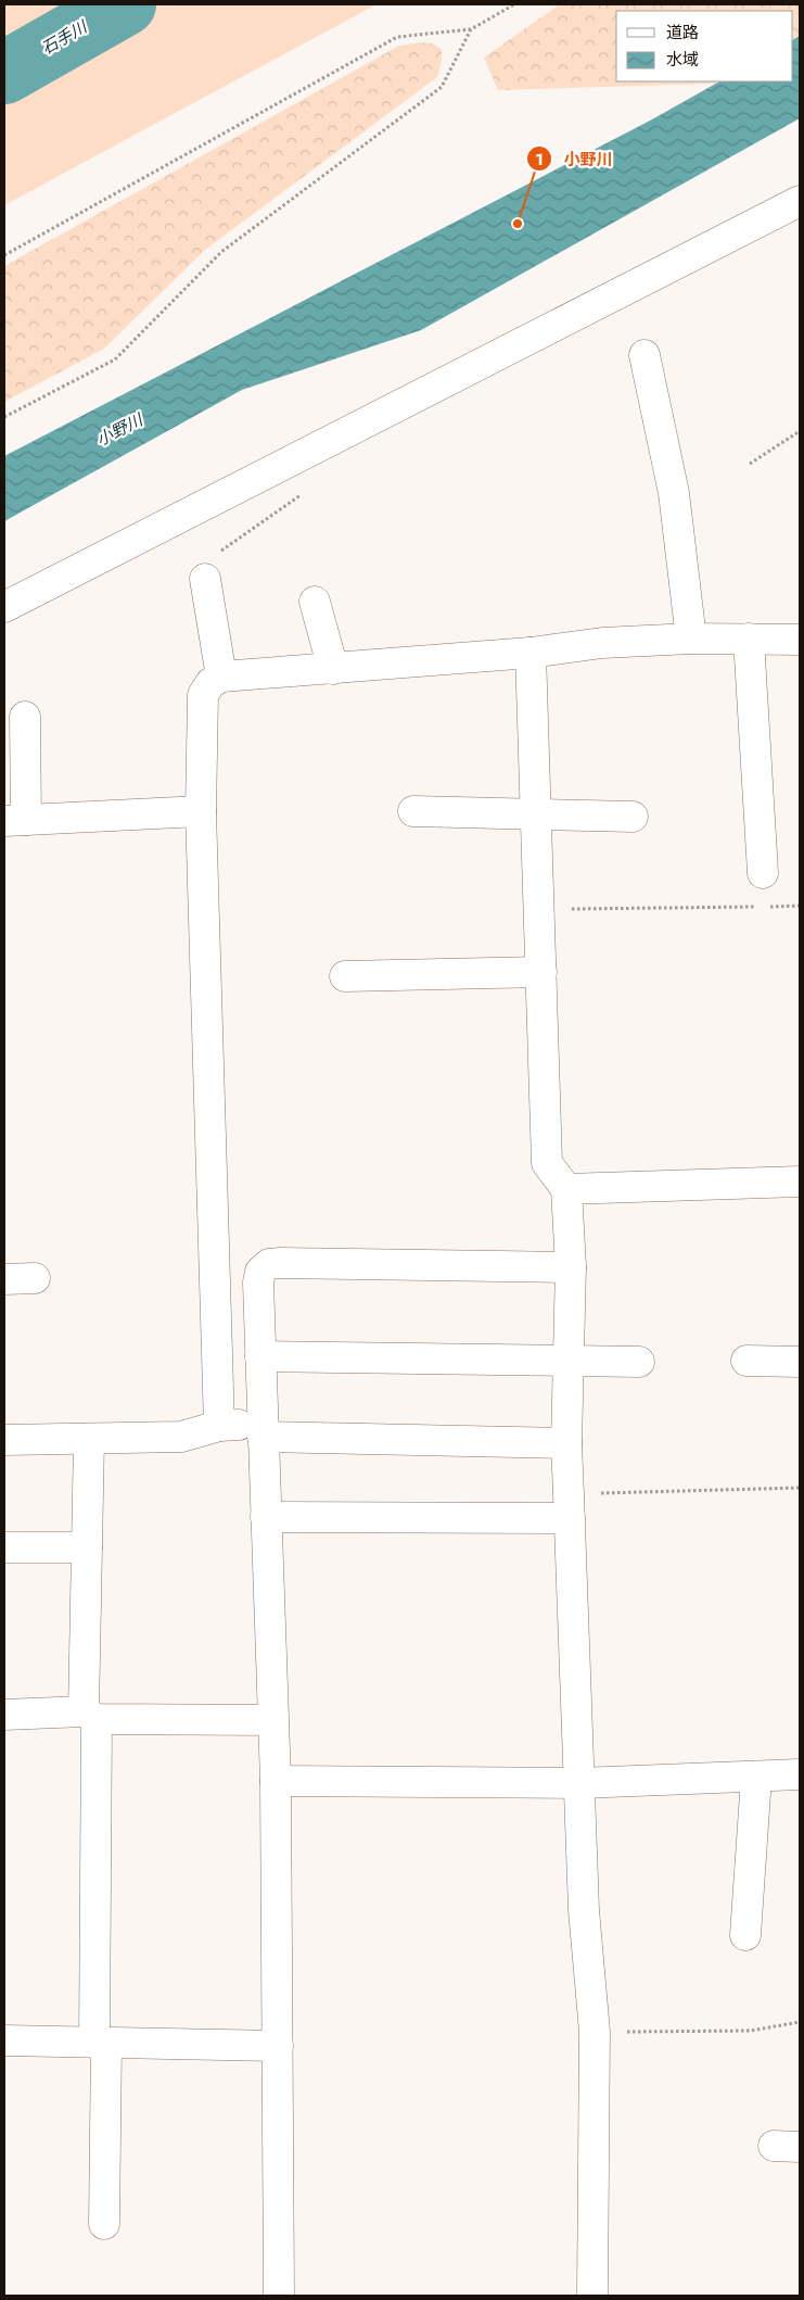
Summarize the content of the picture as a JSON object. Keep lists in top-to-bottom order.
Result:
{
  "water": ["石手川", "小野川"],
  "places": ["小野川"],
  "legend": ["道路", "水域"]
}
